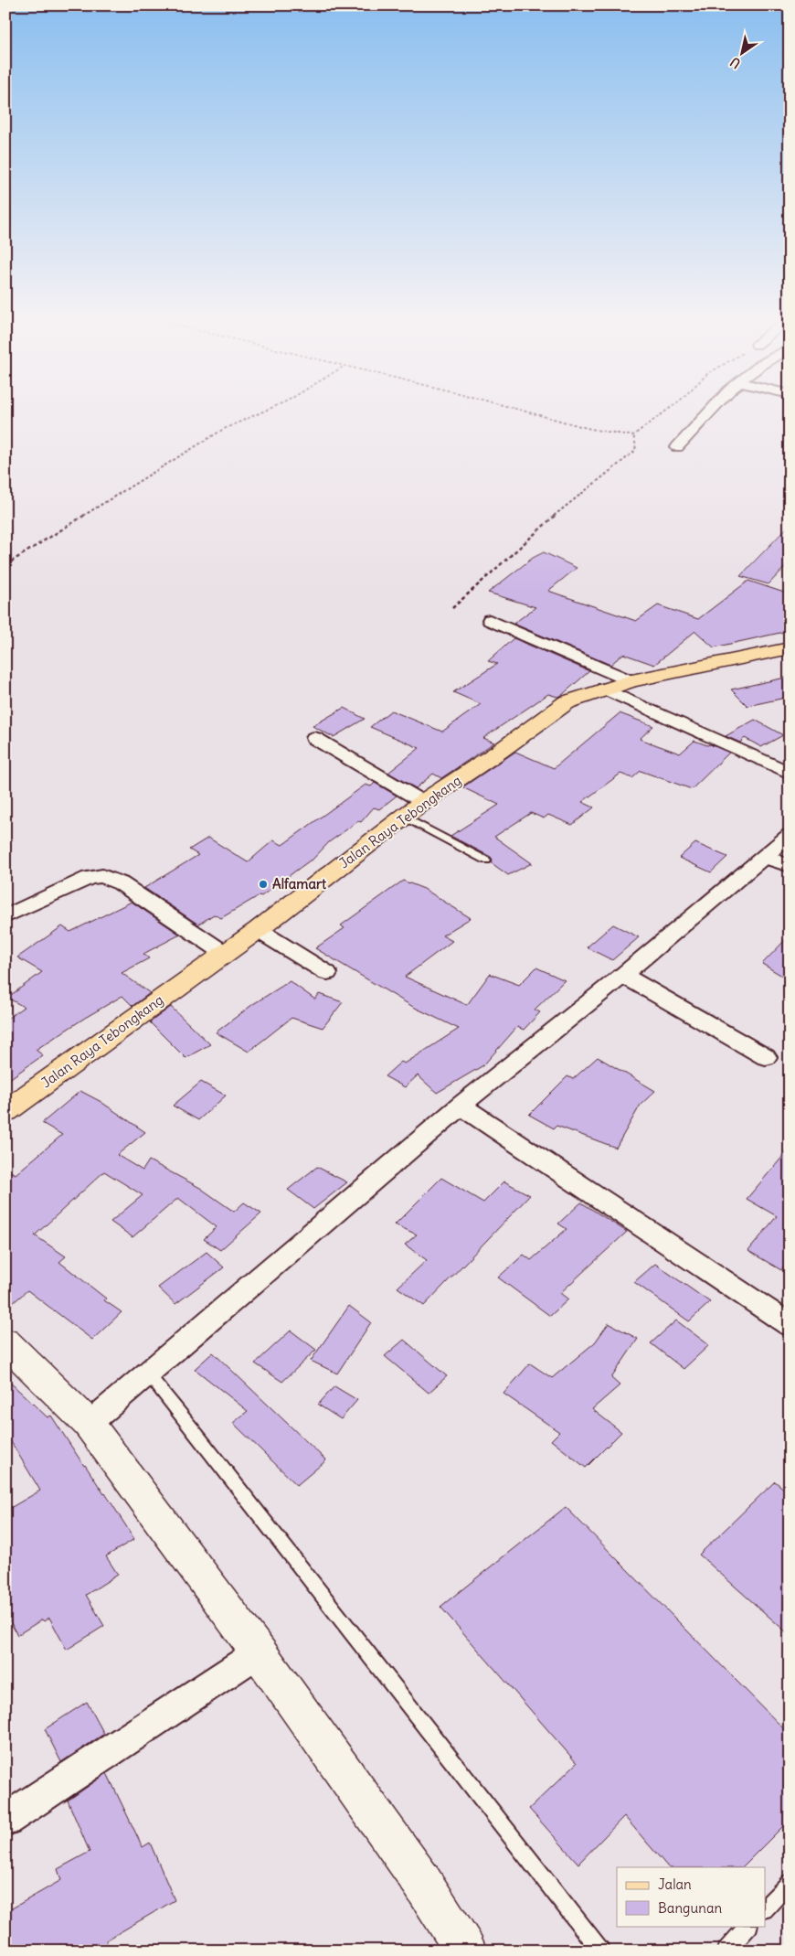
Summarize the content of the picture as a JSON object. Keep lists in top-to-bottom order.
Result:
{
  "streets": {
    "main road": ["Jalan Raya Tebongkang"]
  },
  "places": ["Alfamart"],
  "legend": ["Jalan", "Bangunan"],
  "north": "bottom left"
}
